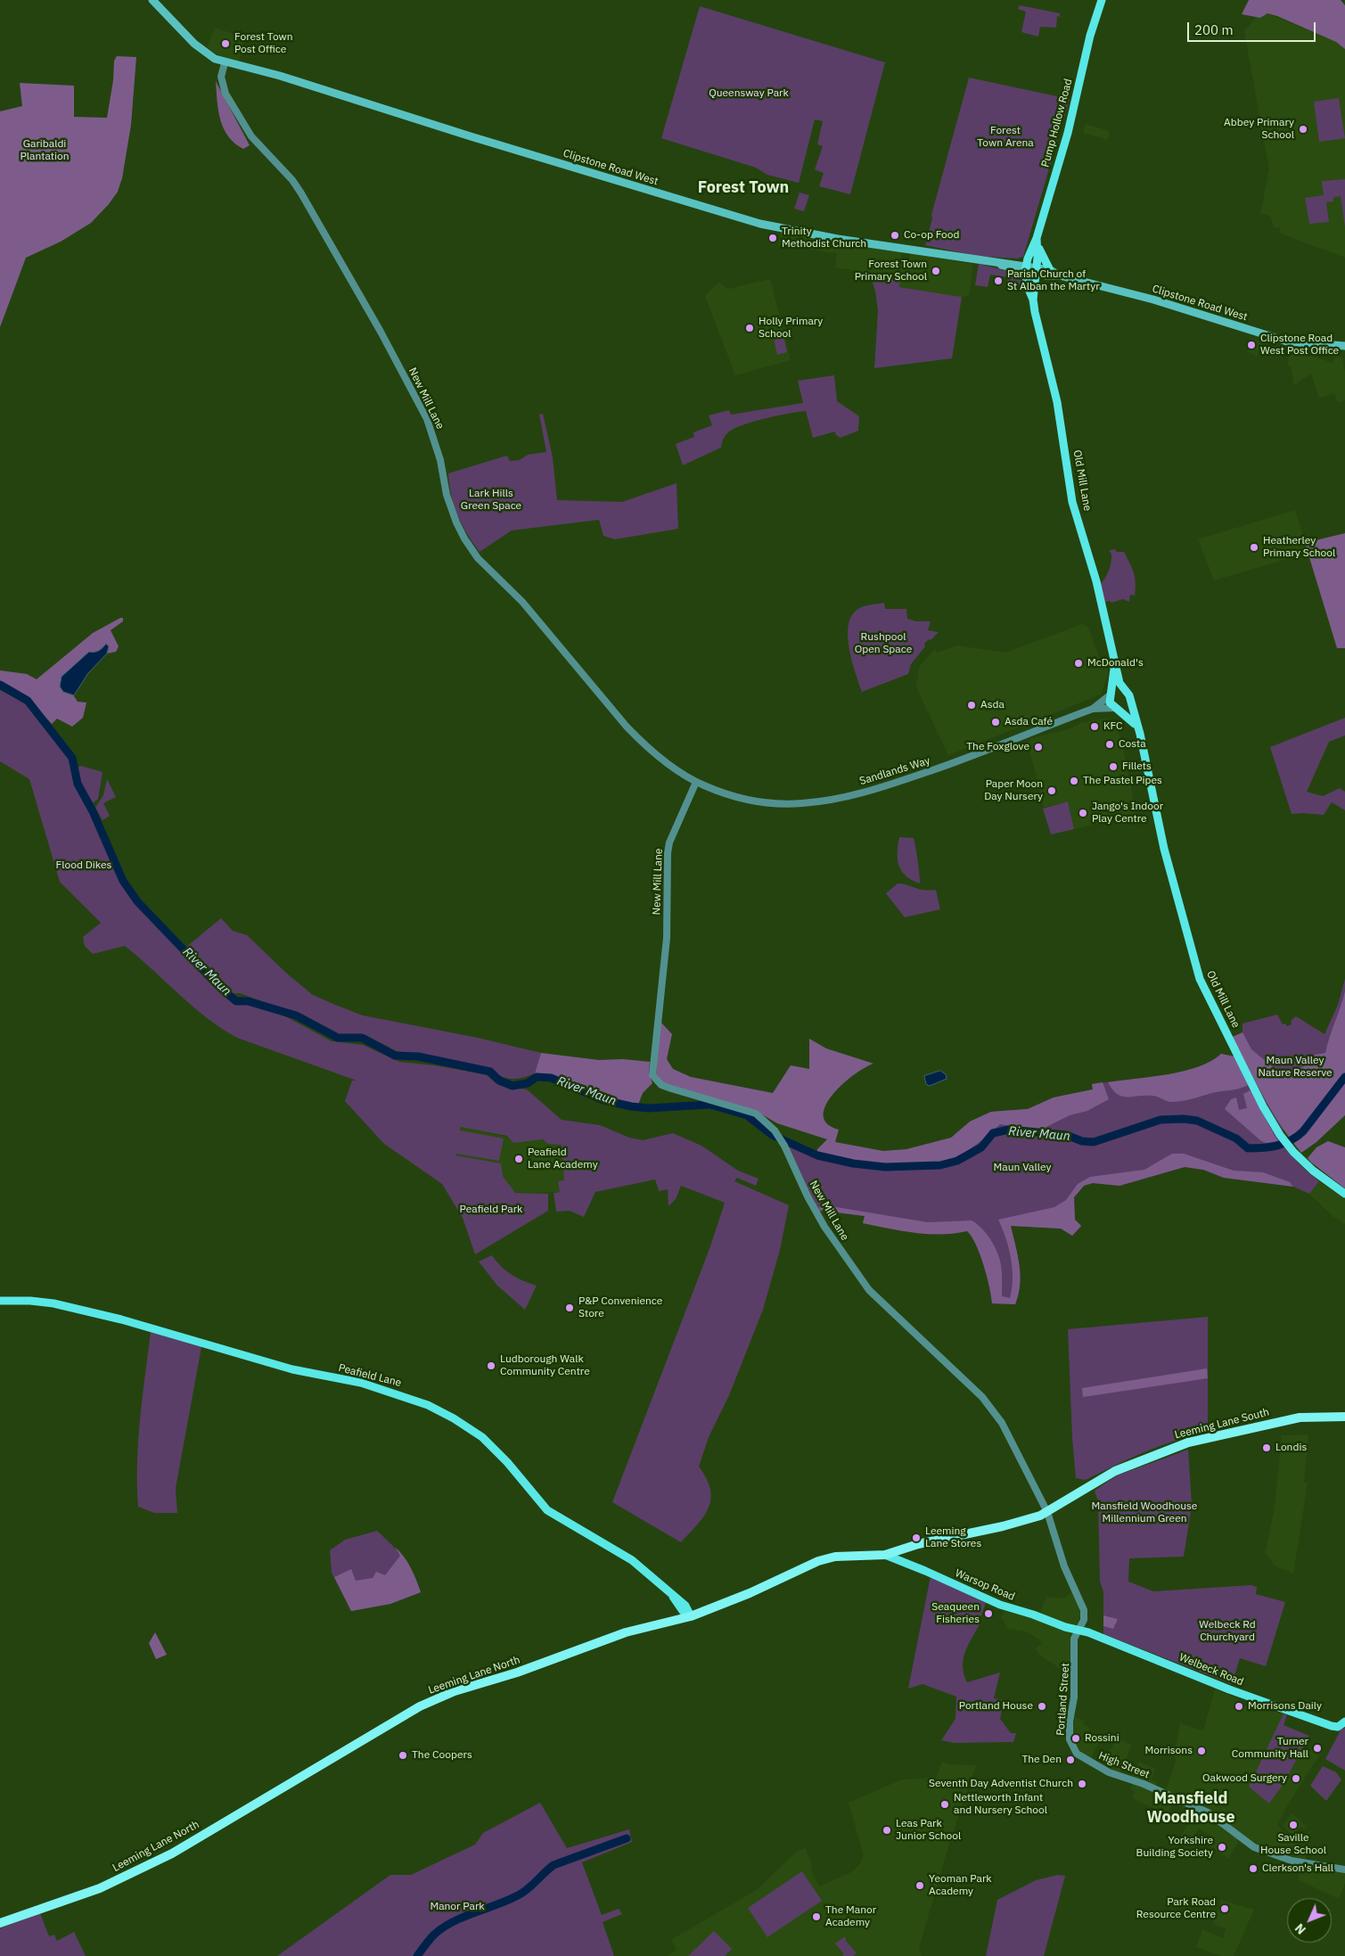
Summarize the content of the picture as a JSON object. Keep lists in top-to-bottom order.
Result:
{
  "streets": {
    "highway": ["Leeming Lane South", "Leeming Lane North"],
    "main road": [
      "Pump Hollow Road",
      "Clipstone Road West",
      "Old Mill Lane",
      "Peafield Lane",
      "Warsop Road",
      "Welbeck Road"
    ],
    "street": [
      "New Mill Lane",
      "Sandlands Way",
      "Portland Street",
      "High Street"
    ]
  },
  "crossings": [
    ["Pump Hollow Road", "Clipstone Road West"],
    ["Pump Hollow Road", "Old Mill Lane"],
    ["Clipstone Road West", "New Mill Lane"],
    ["Clipstone Road West", "Old Mill Lane"],
    ["New Mill Lane", "Sandlands Way"],
    ["New Mill Lane", "Leeming Lane South"],
    ["New Mill Lane", "Warsop Road"],
    ["New Mill Lane", "Welbeck Road"],
    ["New Mill Lane", "Portland Street"],
    ["Peafield Lane", "Leeming Lane North"],
    ["Leeming Lane South", "Warsop Road"],
    ["Leeming Lane South", "Leeming Lane North"],
    ["Warsop Road", "Welbeck Road"],
    ["Warsop Road", "Leeming Lane North"],
    ["Warsop Road", "Portland Street"],
    ["Welbeck Road", "Portland Street"],
    ["Portland Street", "High Street"]
  ],
  "districts": ["Forest Town", "Mansfield Woodhouse"],
  "water": ["River Maun"],
  "parks": [
    "Queensway Park",
    "Forest Town Arena",
    "Garibaldi Plantation",
    "Lark Hills Green Space",
    "Rushpool Open Space",
    "Flood Dikes",
    "Maun Valley Nature Reserve",
    "Maun Valley",
    "Peafield Park",
    "Mansfield Woodhouse Millennium Green",
    "Welbeck Rd Churchyard",
    "Manor Park"
  ],
  "places": [
    "Forest Town Post Office",
    "Abbey Primary School",
    "Co-op Food",
    "Trinity Methodist Church",
    "Forest Town Primary School",
    "Parish Church of St Alban the Martyr",
    "Holly Primary School",
    "Clipstone Road West Post Office",
    "Heatherley Primary School",
    "McDonald's",
    "Asda",
    "Asda Café",
    "KFC",
    "Costa",
    "The Foxglove",
    "Fillets",
    "The Pastel Pipes",
    "Paper Moon Day Nursery",
    "Jango's Indoor Play Centre",
    "Peafield Lane Academy",
    "P&P Convenience Store",
    "Ludborough Walk Community Centre",
    "Londis",
    "Leeming Lane Stores",
    "Seaqueen Fisheries",
    "Portland House",
    "Morrisons Daily",
    "Rossini",
    "Turner Community Hall",
    "Morrisons",
    "The Coopers",
    "The Den",
    "Oakwood Surgery",
    "Seventh Day Adventist Church",
    "Nettleworth Infant and Nursery School",
    "Saville House School",
    "Leas Park Junior School",
    "Yorkshire Building Society",
    "Clerkson's Hall",
    "Yeoman Park Academy",
    "Park Road Resource Centre",
    "The Manor Academy"
  ],
  "scale_bar": "200 m",
  "north": "bottom left"
}
